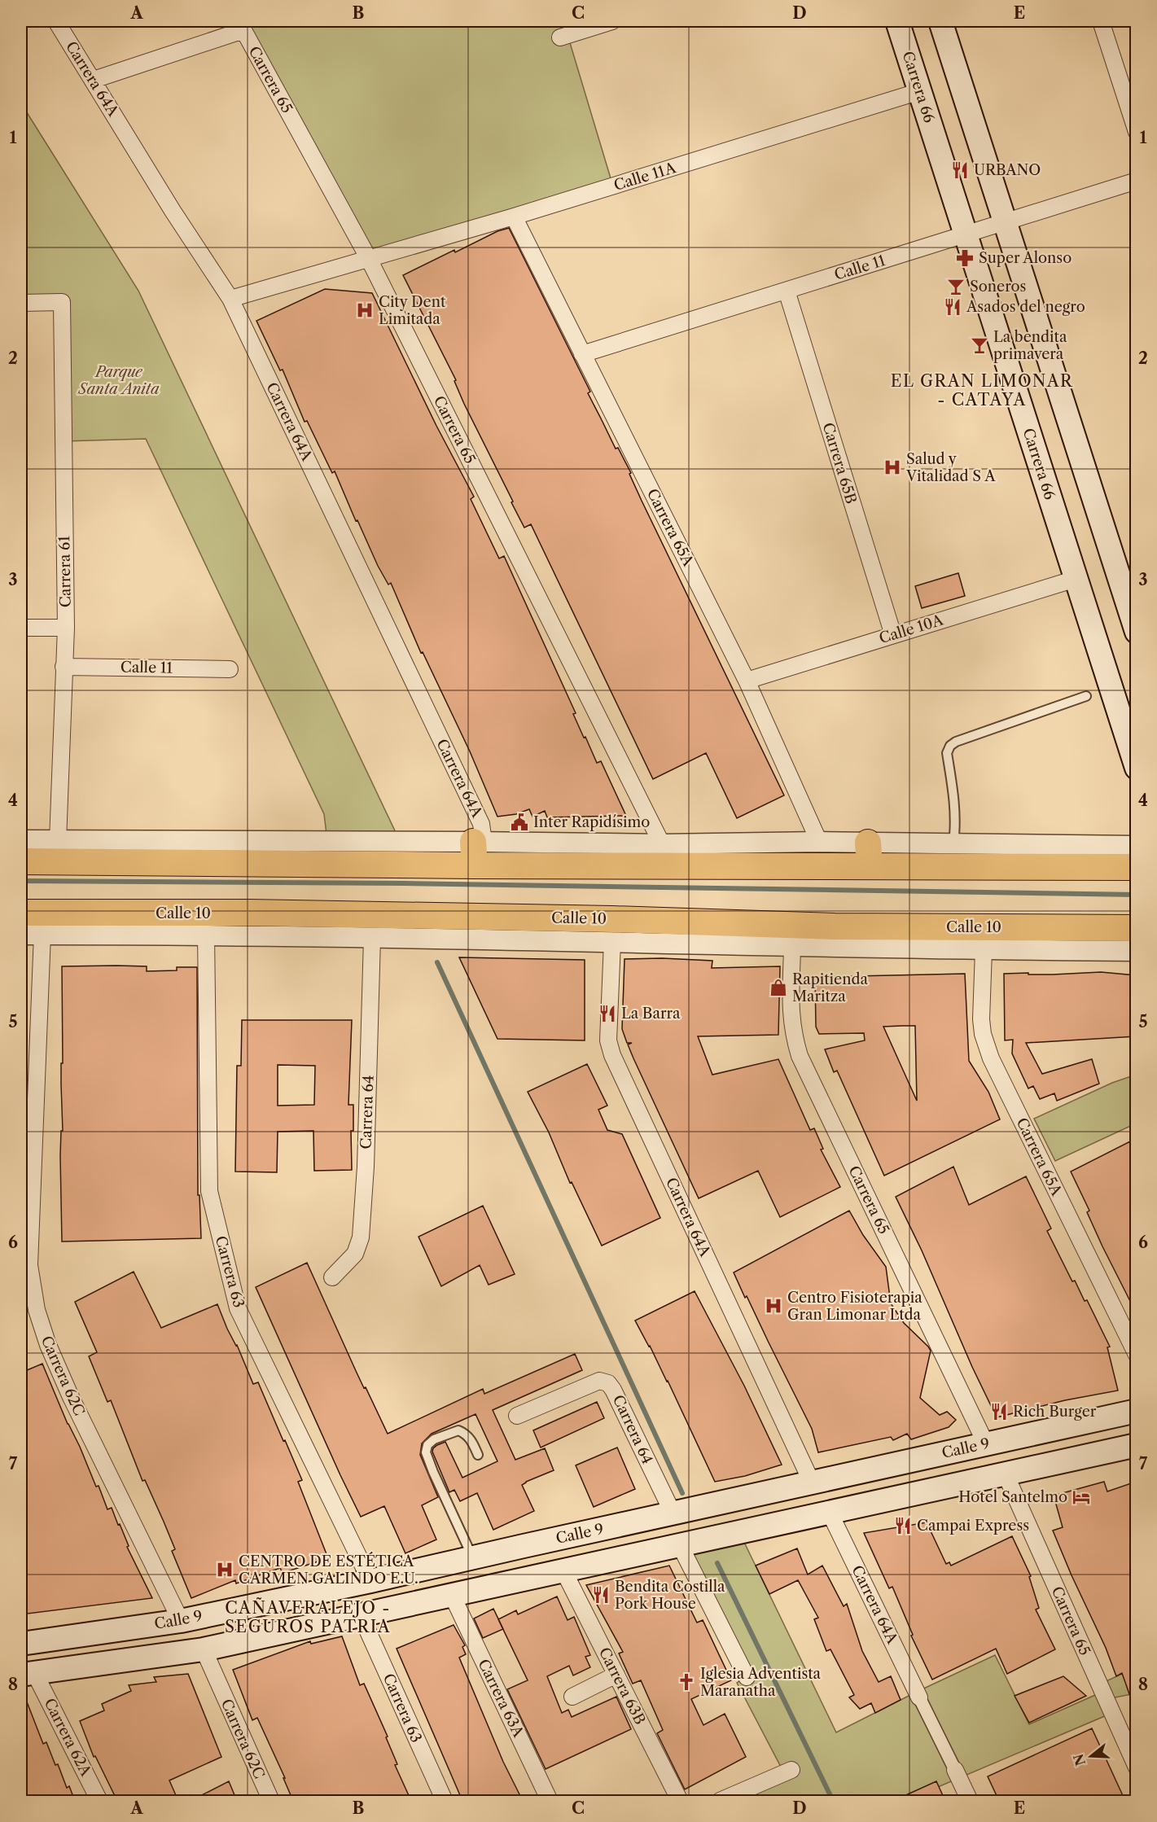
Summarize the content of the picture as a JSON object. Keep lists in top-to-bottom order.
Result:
{
  "streets": {
    "main road": ["Carrera 66", "Calle 10", "Calle 9"],
    "street": [
      "Carrera 64A",
      "Carrera 65",
      "Calle 11A",
      "Calle 11",
      "Carrera 65B",
      "Carrera 65A",
      "Carrera 61",
      "Calle 10A",
      "Carrera 64",
      "Carrera 63",
      "Carrera 62C",
      "Carrera 63B",
      "Carrera 63A",
      "Carrera 62A"
    ]
  },
  "crossings": [
    ["Carrera 64A", "Calle 11A"],
    ["Carrera 64A", "Calle 10"],
    ["Carrera 64A", "Calle 9"],
    ["Carrera 65", "Calle 11A"],
    ["Carrera 65", "Calle 10"],
    ["Carrera 65", "Calle 9"],
    ["Carrera 66", "Calle 11A"],
    ["Carrera 66", "Calle 11"],
    ["Carrera 66", "Calle 10A"],
    ["Calle 11A", "Carrera 65A"],
    ["Calle 11", "Carrera 65B"],
    ["Calle 11", "Carrera 65A"],
    ["Calle 11", "Carrera 61"],
    ["Carrera 65B", "Calle 10A"],
    ["Carrera 65A", "Calle 10A"],
    ["Carrera 65A", "Calle 10"],
    ["Calle 10", "Carrera 64"],
    ["Calle 10", "Carrera 63"],
    ["Calle 10", "Carrera 62C"],
    ["Carrera 64", "Calle 9"],
    ["Carrera 63", "Calle 9"],
    ["Carrera 62C", "Calle 9"]
  ],
  "districts": ["EL GRAN LIMONAR - CATAYA", "CAÑAVERALEJO - SEGUROS PATRIA"],
  "parks": ["Parque Santa Anita"],
  "places": {
    "restaurant": [
      "URBANO",
      "Asados del negro",
      "La Barra",
      "Rich Burger",
      "Campai Express",
      "Bendita Costilla Pork House"
    ],
    "pharmacy": ["Super Alonso"],
    "bar": ["Soneros", "La bendita primavera"],
    "hospital": [
      "City Dent Limitada",
      "Salud y Vitalidad S A",
      "Centro Fisioterapia Gran Limonar Ltda",
      "CENTRO DE ESTÉTICA CARMEN GALINDO E.U."
    ],
    "public building": ["Inter Rapidísimo"],
    "shop": ["Rapitienda Maritza"],
    "hotel": ["Hotel Santelmo"],
    "church": ["Iglesia Adventista Maranatha"]
  },
  "north": "left",
  "grid": {
    "columns": [
      "A",
      "B",
      "C",
      "D",
      "E"
    ],
    "rows": [
      "1",
      "2",
      "3",
      "4",
      "5",
      "6",
      "7",
      "8"
    ]
  }
}
